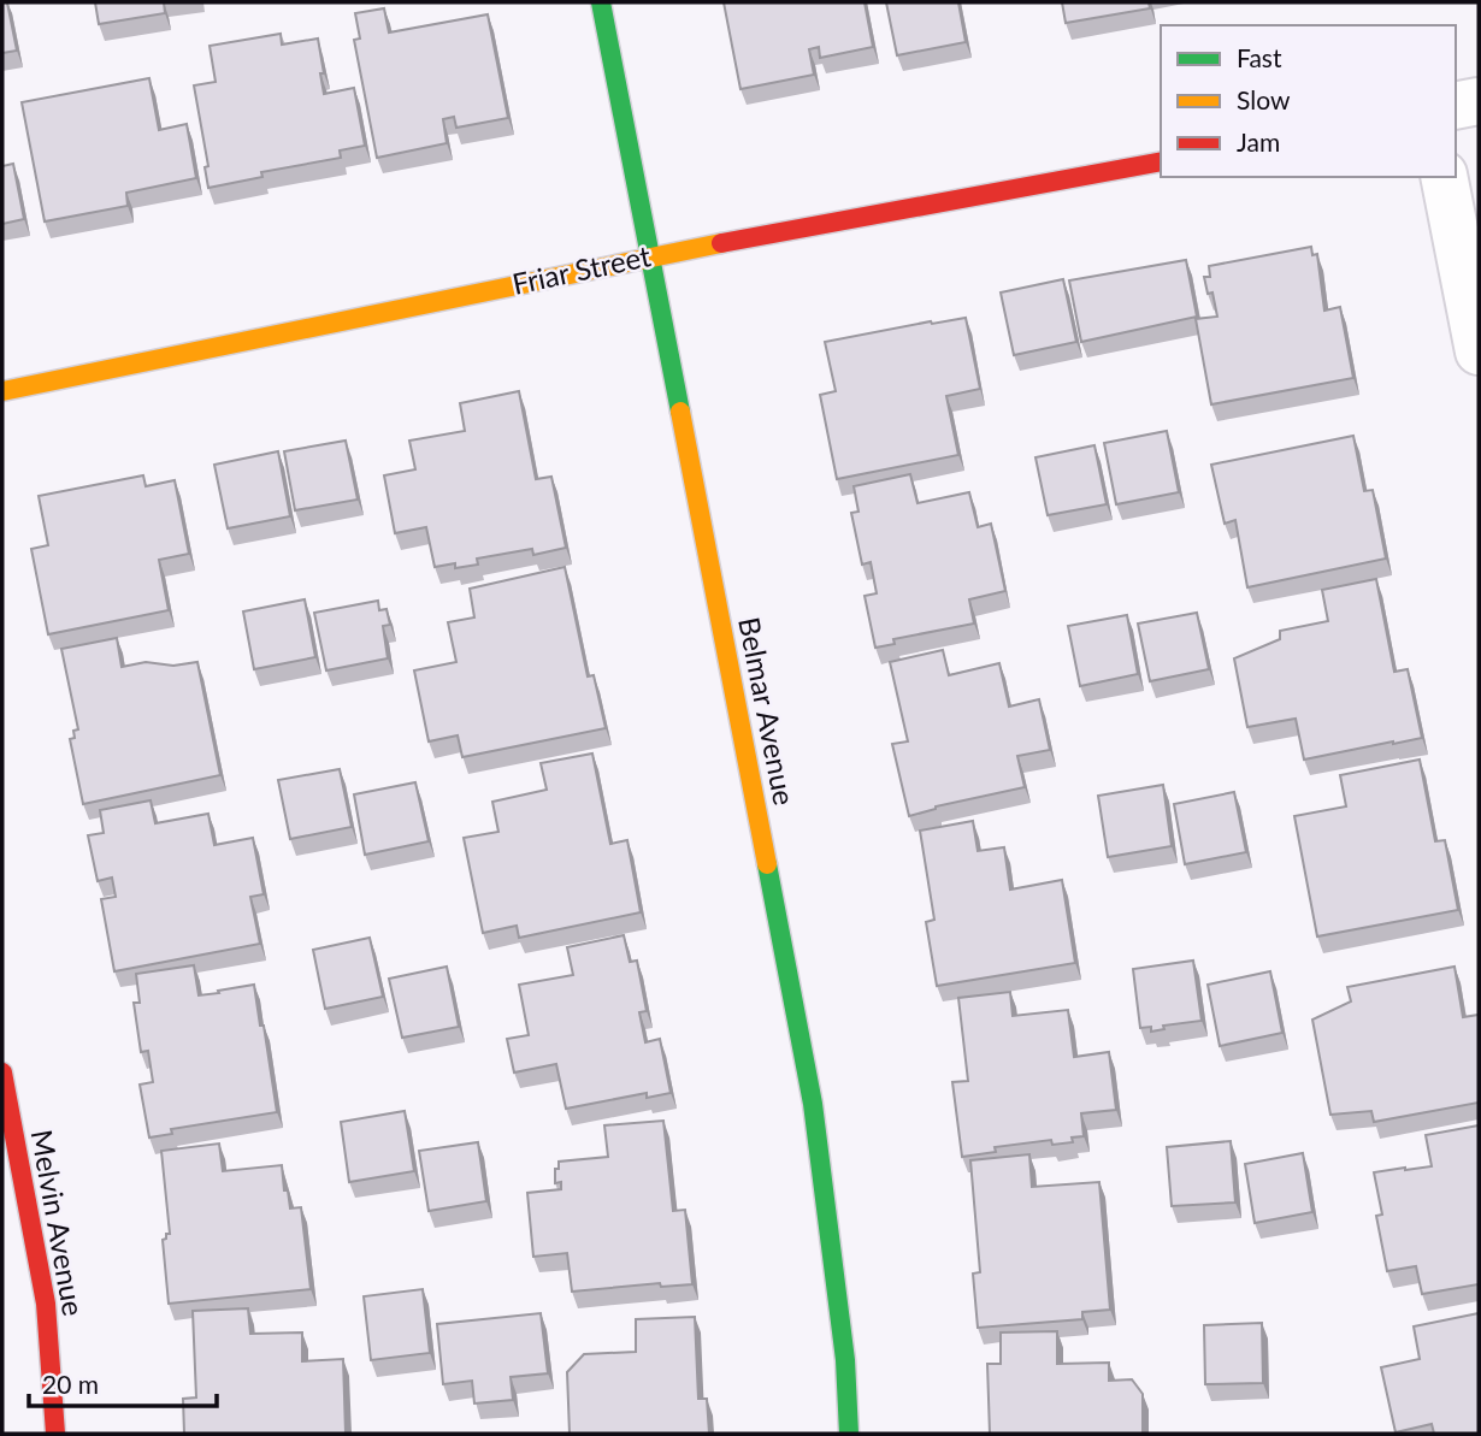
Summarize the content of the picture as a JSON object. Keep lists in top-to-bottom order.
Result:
{
  "streets": {
    "street": ["Friar Street", "Belmar Avenue", "Melvin Avenue"]
  },
  "crossings": [
    ["Friar Street", "Belmar Avenue"]
  ],
  "legend": ["Fast", "Slow", "Jam"],
  "scale_bar": "20 m"
}
